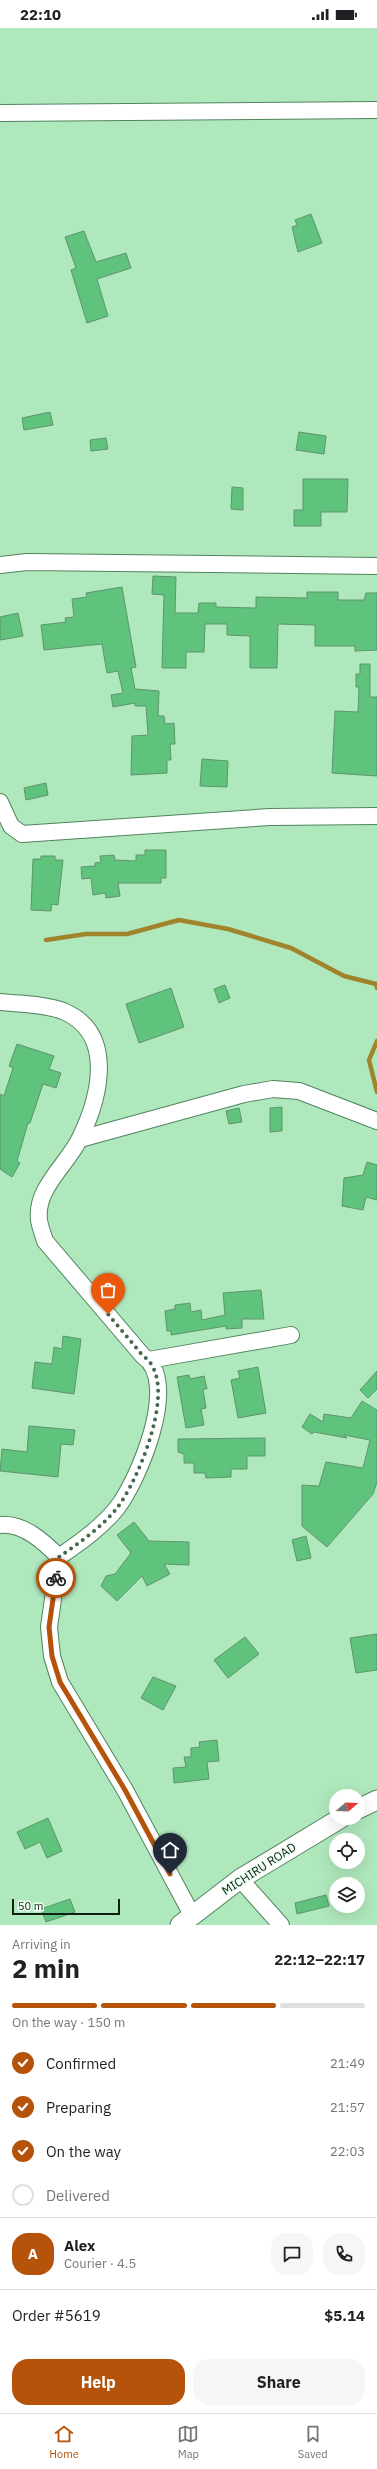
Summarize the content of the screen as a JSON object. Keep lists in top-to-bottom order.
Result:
{
  "streets": {
    "street": ["MICHIRU ROAD"]
  },
  "scale_bar": "50 m",
  "north": "right",
  "page": {
    "status": "22:10",
    "scale": "50 m",
    "heading": ["2 min", "Arriving in", "22:12–22:17"],
    "panel": [
      "Alex",
      "Courier · 4.5",
      "Order #5619",
      "$5.14"
    ],
    "bar": "On the way · 150 m",
    "list": [
      ["Confirmed", "21:49"],
      ["Preparing", "21:57"],
      ["On the way", "22:03"],
      "Delivered"
    ],
    "round": "A",
    "buttons": ["Help", "Share"],
    "tabs": ["Home", "Map", "Saved"]
  }
}
